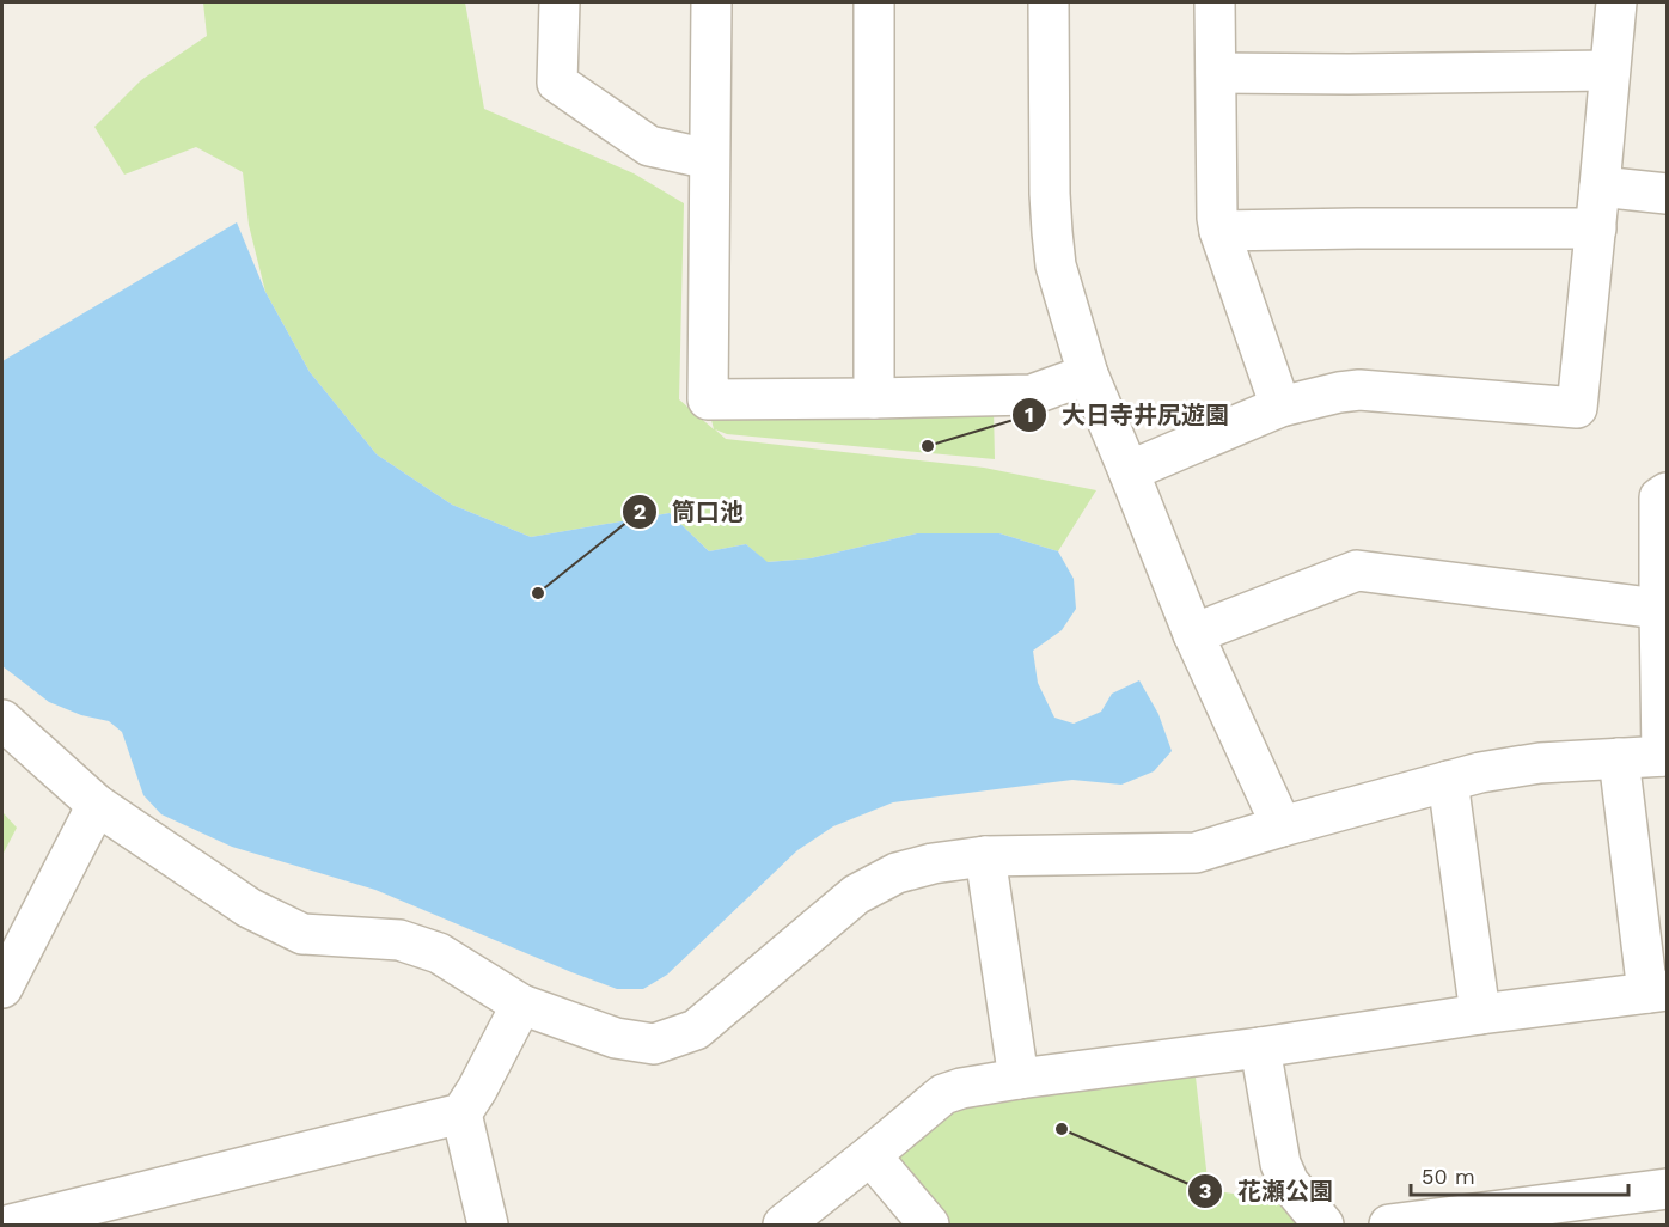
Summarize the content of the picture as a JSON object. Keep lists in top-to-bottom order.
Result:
{
  "places": ["大日寺井尻遊園", "筒口池", "花瀬公園"],
  "scale_bar": "50 m"
}
